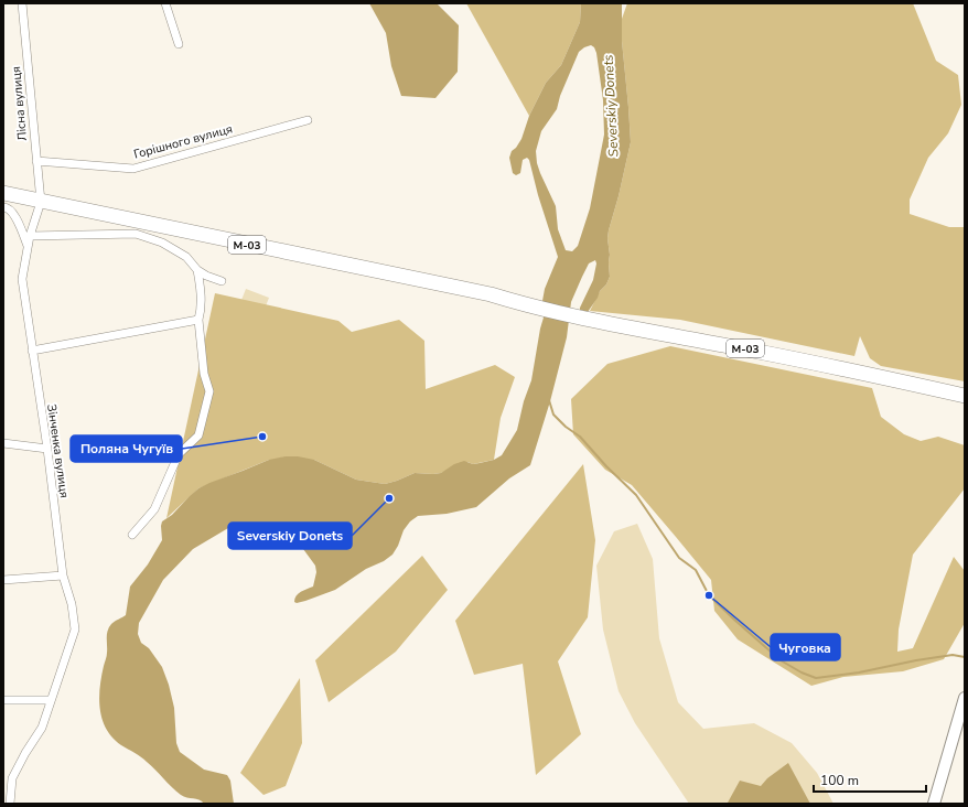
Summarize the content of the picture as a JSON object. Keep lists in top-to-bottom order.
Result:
{
  "streets": {
    "highway": ["М-03"],
    "street": ["Лісна вулиця", "Горішного вулиця", "Зінченка вулиця"]
  },
  "crossings": [
    ["Лісна вулиця", "Горішного вулиця"],
    ["Лісна вулиця", "М-03"],
    ["Лісна вулиця", "Зінченка вулиця"],
    ["М-03", "Зінченка вулиця"]
  ],
  "water": ["Severskiy Donets"],
  "places": ["Поляна Чугуїв", "Severskiy Donets", "Чуговка"],
  "scale_bar": "100 m"
}
